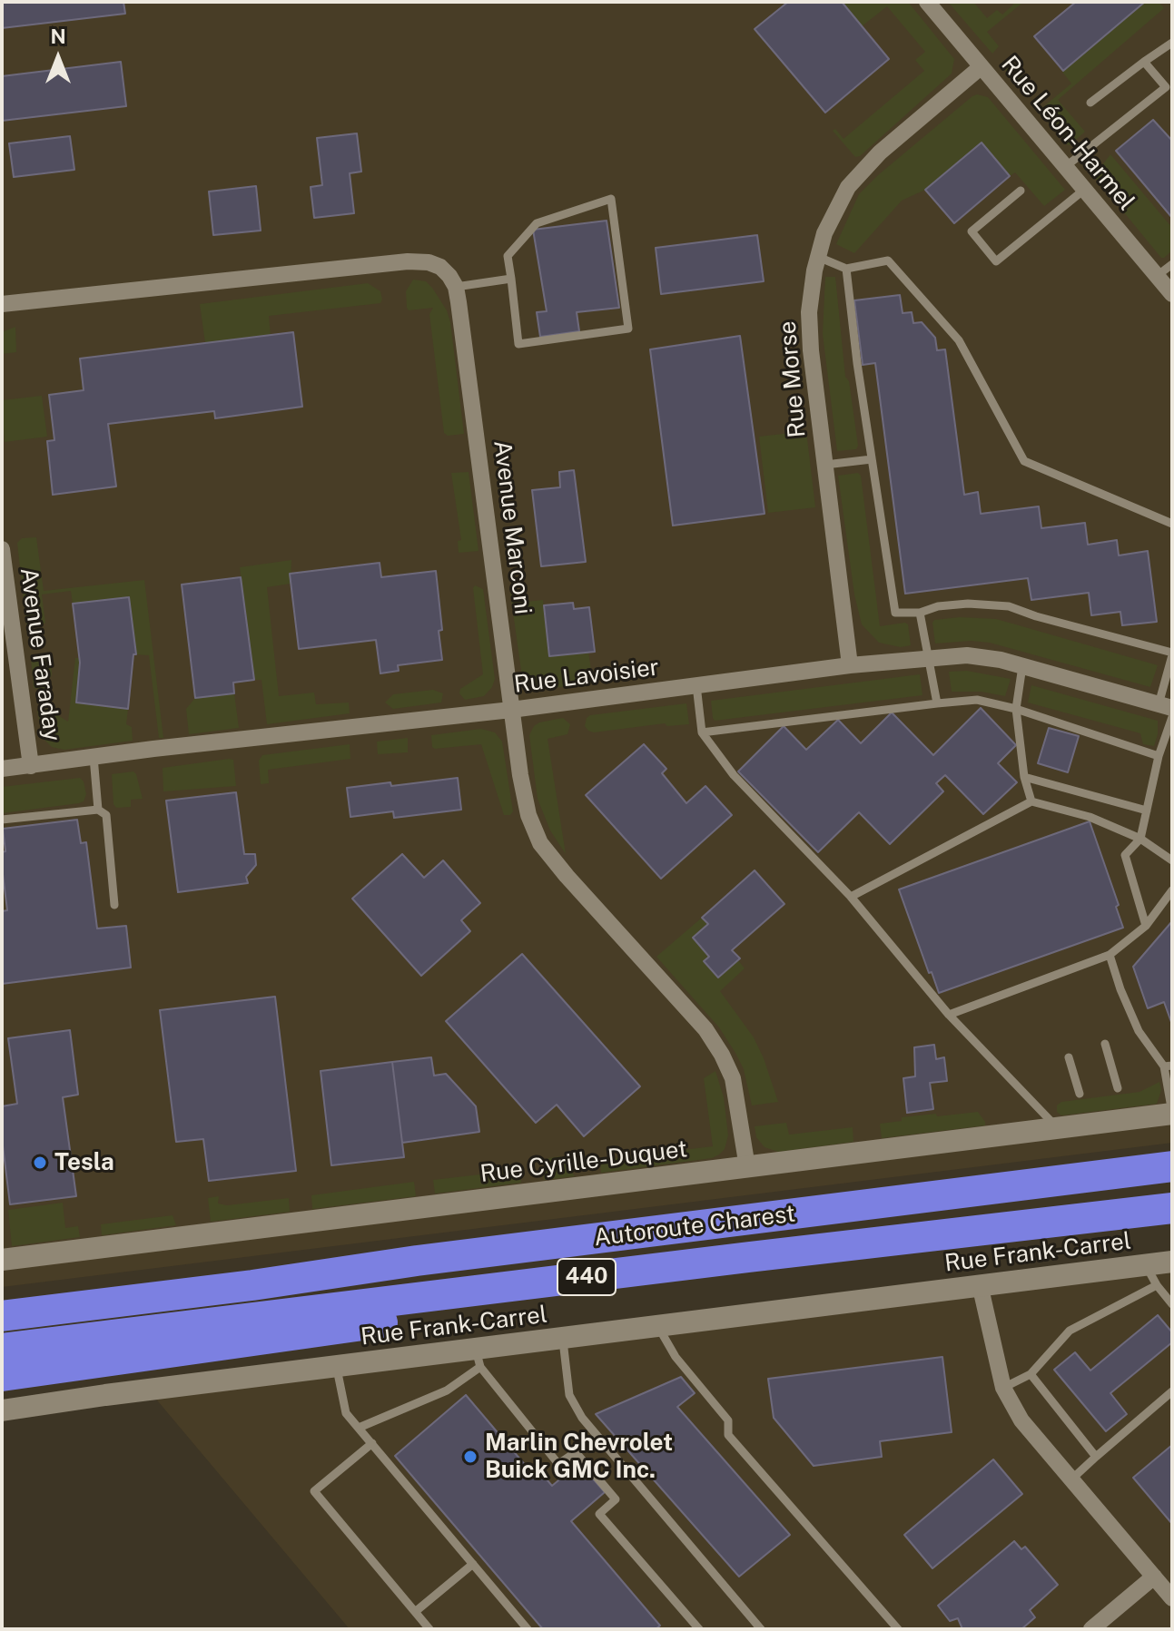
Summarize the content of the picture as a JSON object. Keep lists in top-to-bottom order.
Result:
{
  "streets": {
    "highway": ["Autoroute Charest", "440"],
    "street": [
      "Rue Léon-Harmel",
      "Rue Morse",
      "Avenue Marconi",
      "Avenue Faraday",
      "Rue Lavoisier",
      "Rue Cyrille-Duquet",
      "Rue Frank-Carrel"
    ]
  },
  "crossings": [
    ["Rue Léon-Harmel", "Rue Morse"],
    ["Rue Morse", "Rue Lavoisier"],
    ["Avenue Marconi", "Rue Lavoisier"],
    ["Avenue Marconi", "Rue Cyrille-Duquet"],
    ["Avenue Faraday", "Rue Lavoisier"]
  ],
  "places": ["Tesla", "Marlin Chevrolet Buick GMC Inc."],
  "north": "top"
}
